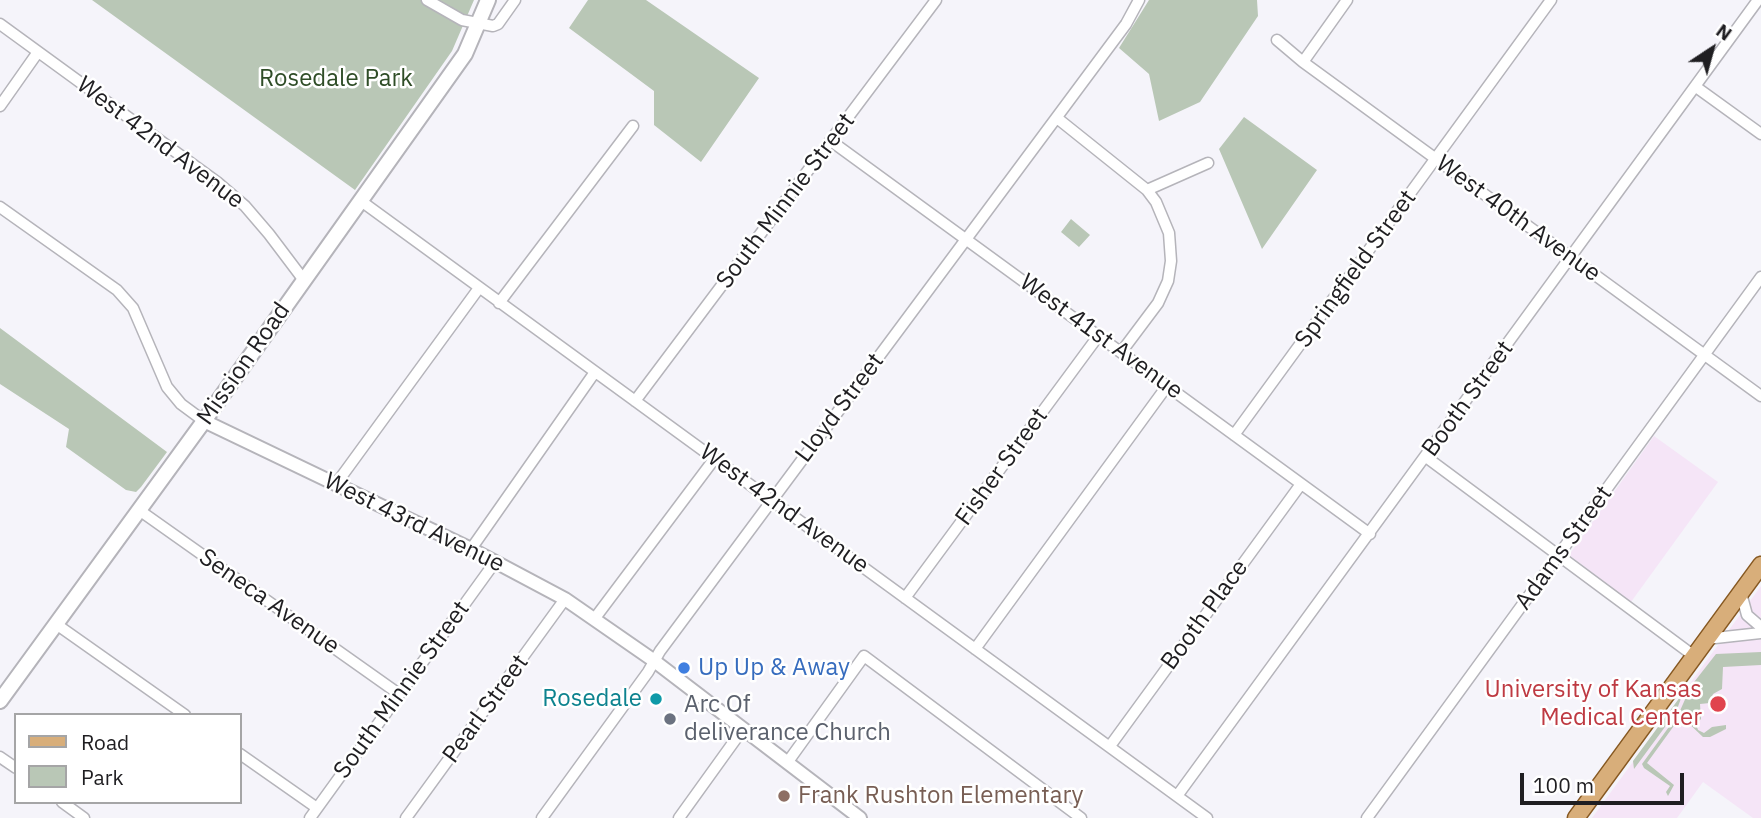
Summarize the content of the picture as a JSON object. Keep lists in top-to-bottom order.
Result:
{
  "streets": {
    "main road": ["Mission Road"],
    "street": [
      "West 42nd Avenue",
      "South Minnie Street",
      "West 40th Avenue",
      "Springfield Street",
      "West 41st Avenue",
      "Booth Street",
      "Lloyd Street",
      "Fisher Street",
      "West 43rd Avenue",
      "Adams Street",
      "Seneca Avenue",
      "Booth Place",
      "Pearl Street"
    ]
  },
  "crossings": [
    ["West 42nd Avenue", "South Minnie Street"],
    ["West 42nd Avenue", "Mission Road"],
    ["West 42nd Avenue", "Booth Street"],
    ["West 42nd Avenue", "Lloyd Street"],
    ["West 42nd Avenue", "Fisher Street"],
    ["West 42nd Avenue", "Booth Place"],
    ["South Minnie Street", "West 41st Avenue"],
    ["South Minnie Street", "West 43rd Avenue"],
    ["South Minnie Street", "Seneca Avenue"],
    ["West 40th Avenue", "Springfield Street"],
    ["West 40th Avenue", "Booth Street"],
    ["West 40th Avenue", "Adams Street"],
    ["Springfield Street", "West 41st Avenue"],
    ["West 41st Avenue", "Booth Street"],
    ["West 41st Avenue", "Lloyd Street"],
    ["West 41st Avenue", "Fisher Street"],
    ["West 41st Avenue", "Booth Place"],
    ["Mission Road", "West 43rd Avenue"],
    ["Mission Road", "Seneca Avenue"],
    ["Lloyd Street", "West 43rd Avenue"],
    ["West 43rd Avenue", "Pearl Street"]
  ],
  "parks": ["Rosedale Park"],
  "places": [
    "Up Up & Away",
    "Rosedale",
    "University of Kansas Medical Center",
    "Arc Of deliverance Church",
    "Frank Rushton Elementary"
  ],
  "legend": ["Road", "Park"],
  "scale_bar": "100 m",
  "north": "top right"
}
